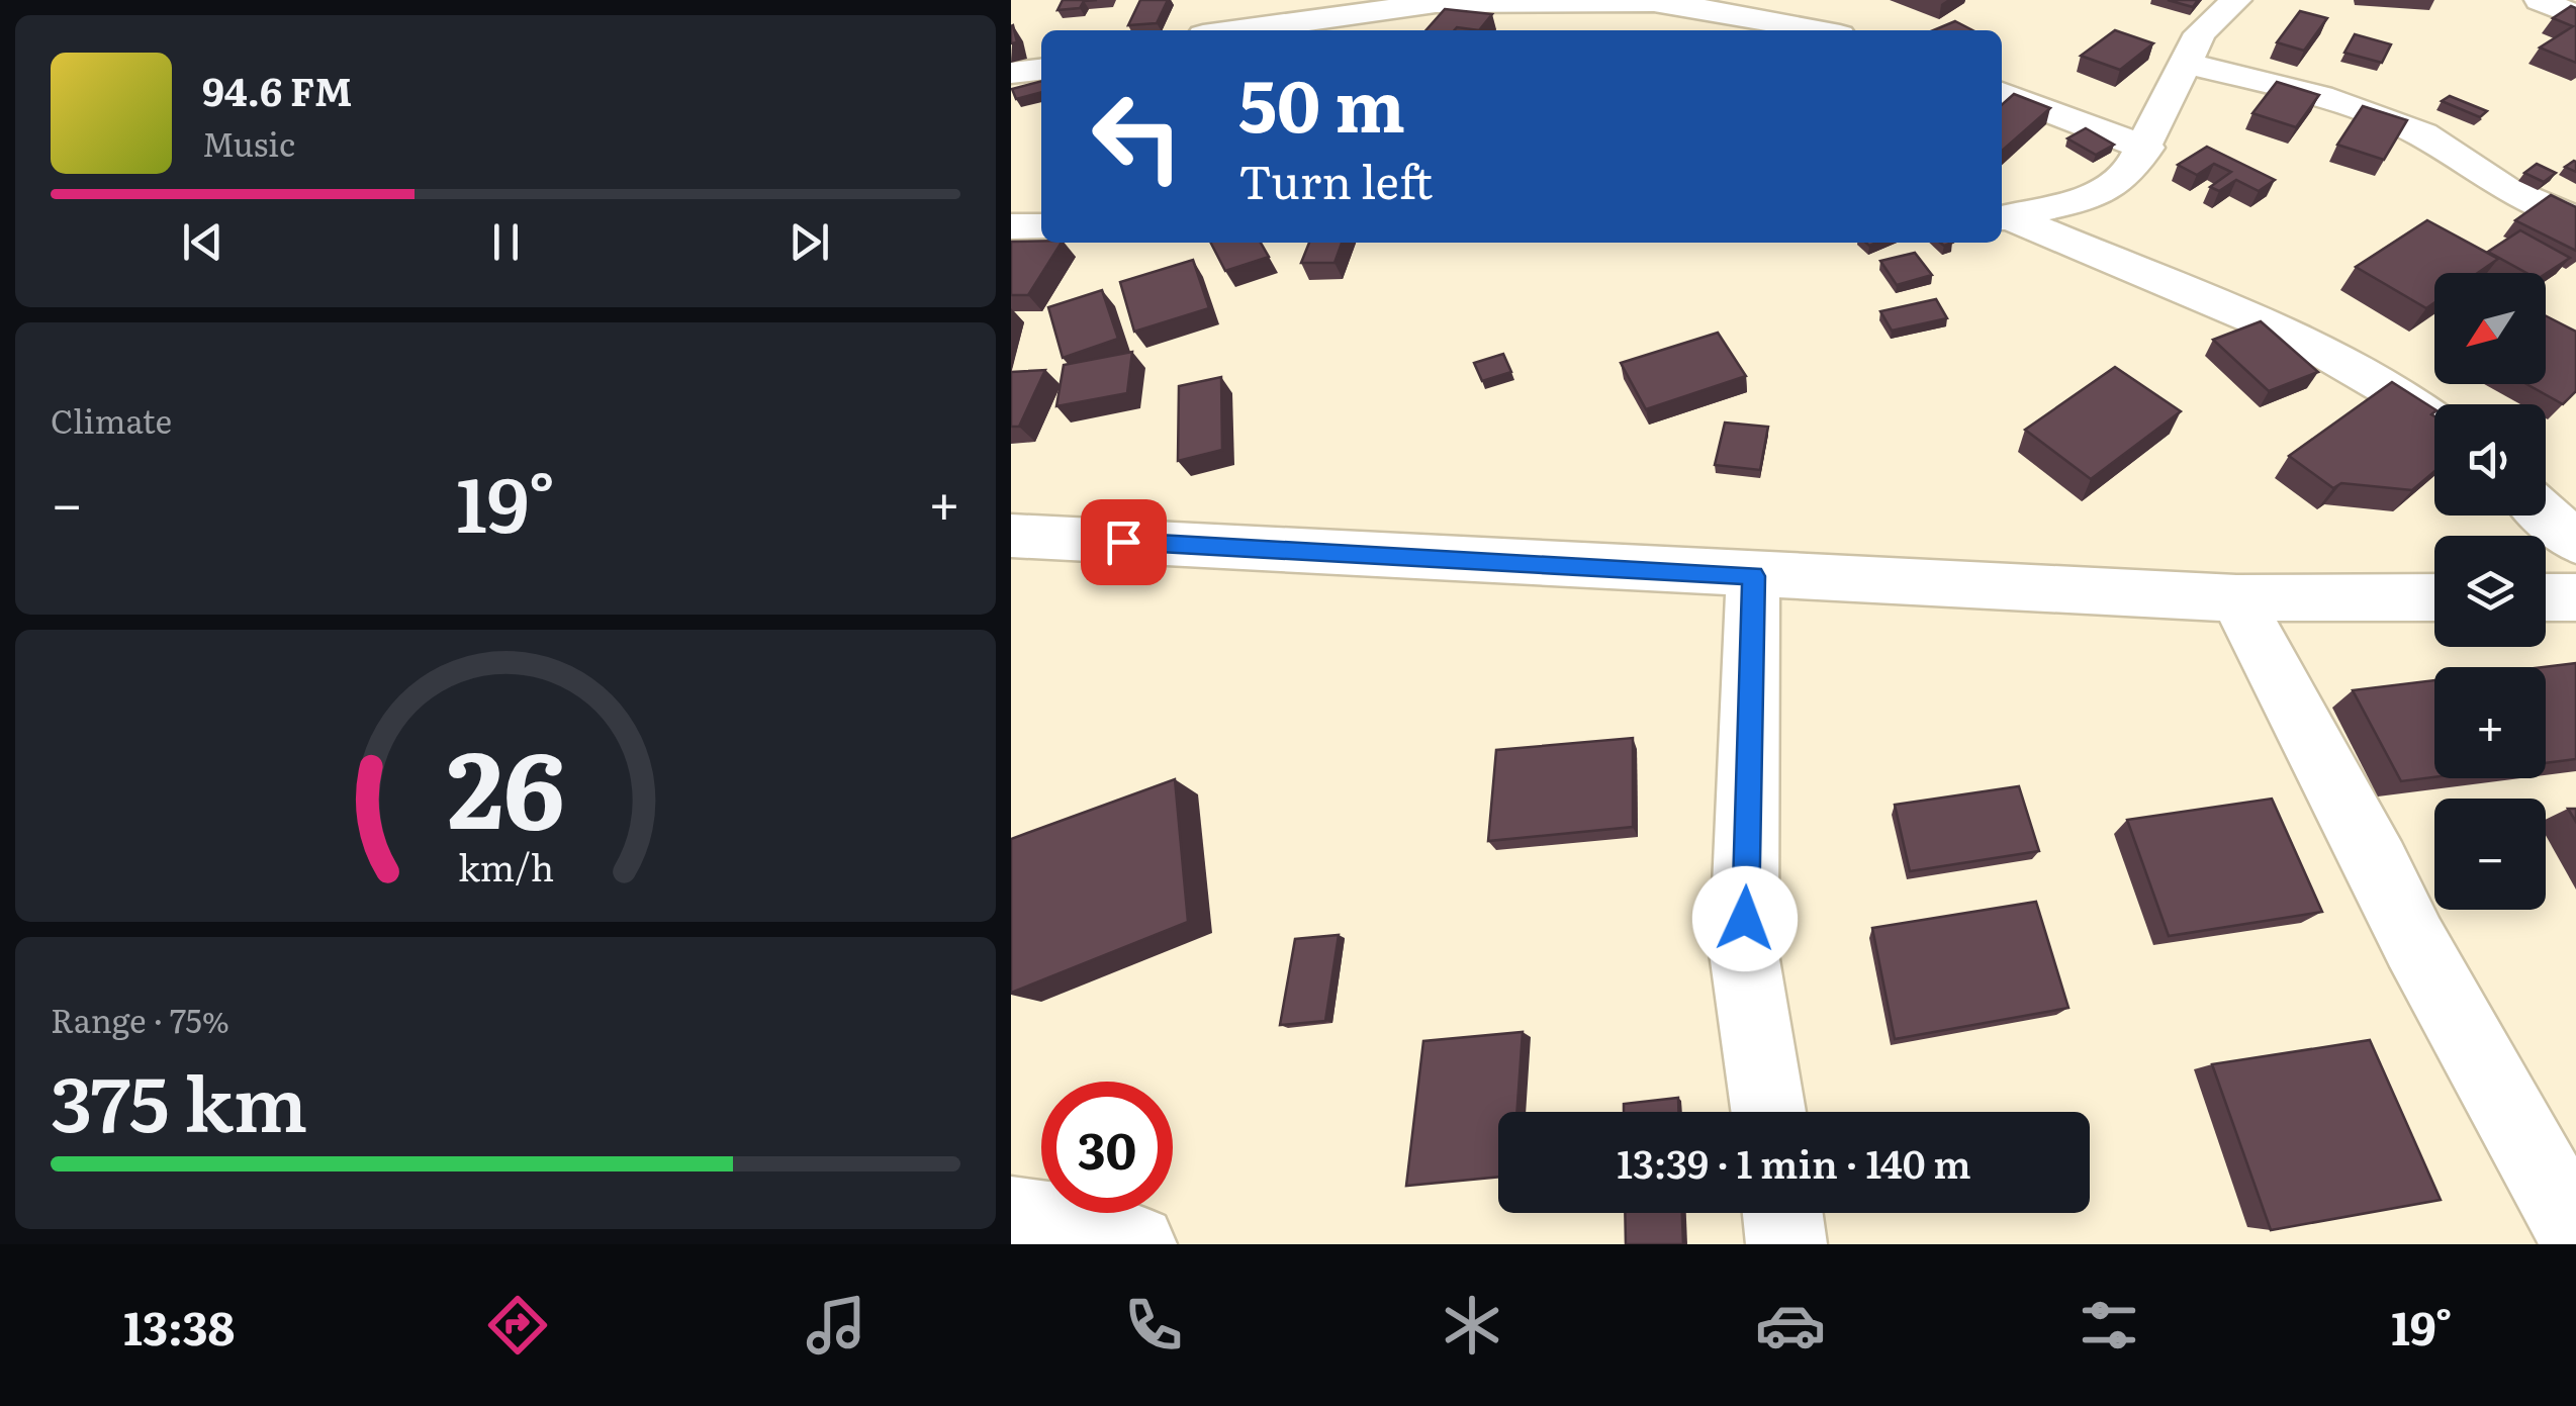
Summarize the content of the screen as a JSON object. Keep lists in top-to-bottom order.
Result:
{
  "north": "bottom left",
  "page": {
    "turn": ["50 m", "Turn left"],
    "song": ["94.6 FM", "Music"],
    "map_buttons": ["+", "−"],
    "tile": [
      "Climate",
      ["Range · 75%", "375 km"]
    ],
    "heat": ["−", "19°", "+"],
    "limit": "30",
    "trip": "13:39 · 1 min · 140 m",
    "tabs": ["13:38", "19°"],
    "gauge": ["26", "km/h"]
  }
}
